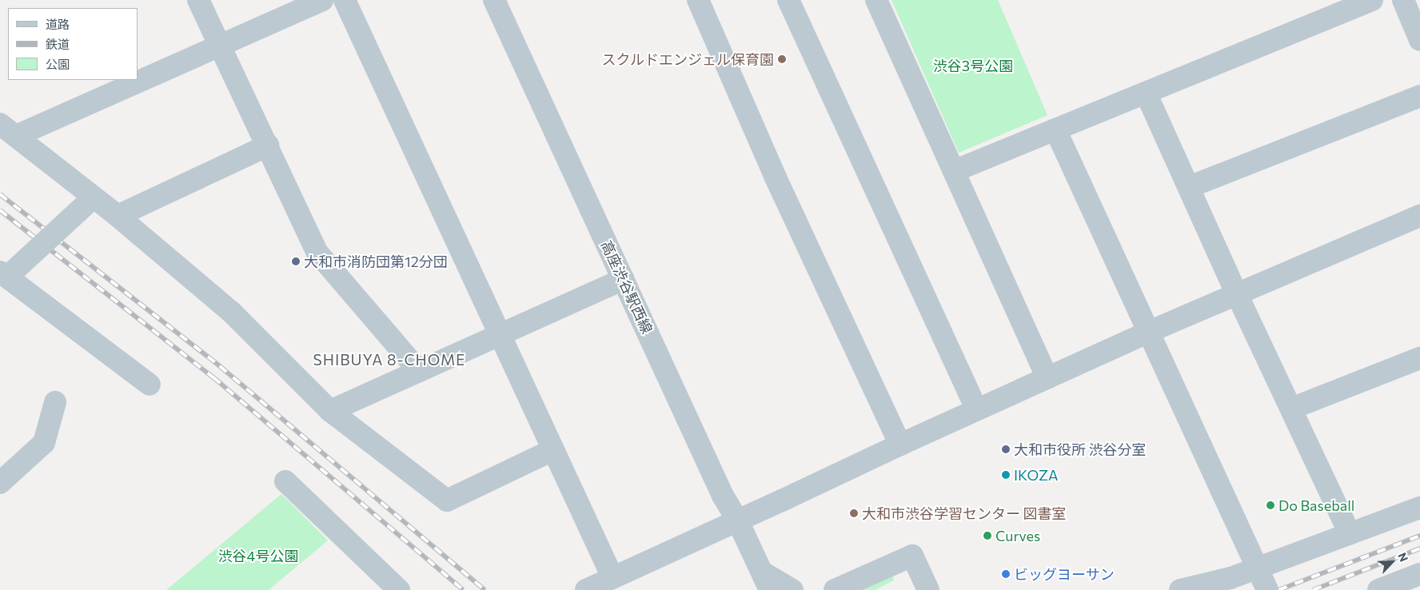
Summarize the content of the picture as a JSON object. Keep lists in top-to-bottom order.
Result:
{
  "streets": {
    "street": ["高座渋谷駅西線"]
  },
  "districts": ["SHIBUYA 8-CHOME"],
  "parks": ["渋谷3号公園", "渋谷4号公園"],
  "places": [
    "スクルドエンジェル保育園",
    "大和市消防団第12分団",
    "大和市役所 渋谷分室",
    "IKOZA",
    "Do Baseball",
    "大和市渋谷学習センター 図書室",
    "Curves",
    "ビッグヨーサン"
  ],
  "legend": ["道路", "鉄道", "公園"],
  "north": "top right"
}
